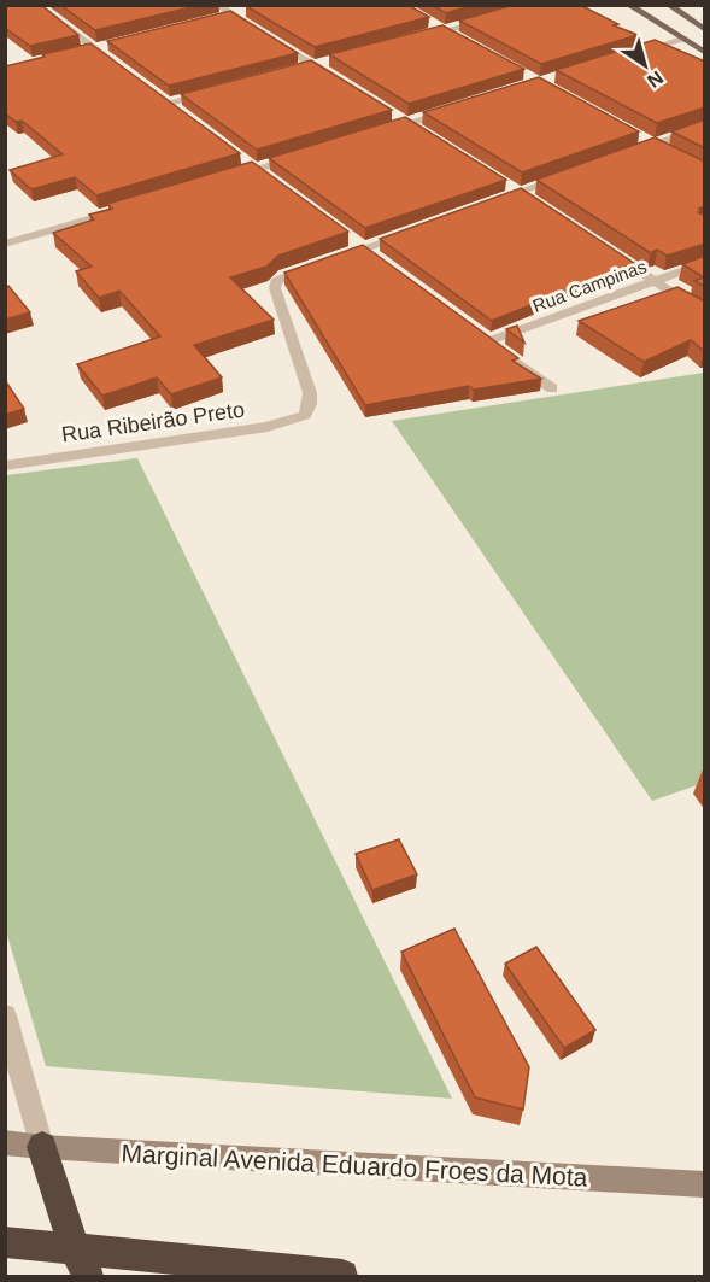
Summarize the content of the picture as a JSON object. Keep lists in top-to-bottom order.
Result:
{
  "streets": {
    "street": ["Rua Campinas", "Rua Ribeirão Preto", "Marginal Avenida Eduardo Froes da Mota"]
  },
  "north": "bottom right"
}
